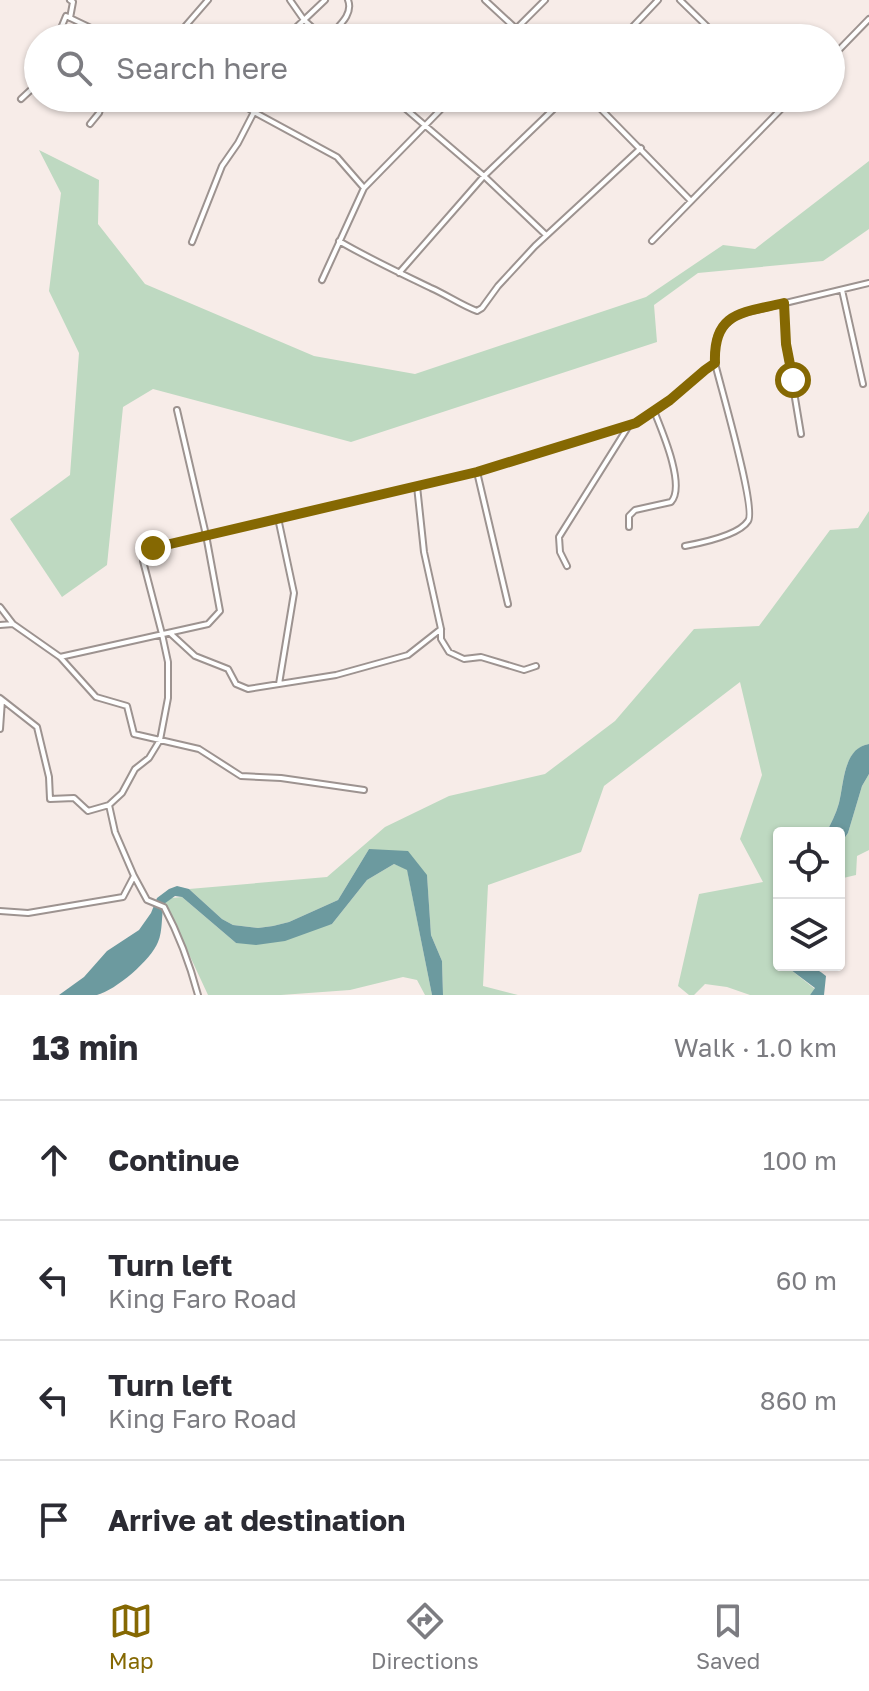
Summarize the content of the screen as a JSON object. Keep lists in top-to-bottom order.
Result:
{
  "page": {
    "search": "Search here",
    "heading": ["13 min", "Walk · 1.0 km"],
    "list": [
      ["Continue", "100 m"],
      ["Turn left", "King Faro Road", "60 m"],
      ["Turn left", "King Faro Road", "860 m"],
      "Arrive at destination"
    ],
    "nav": ["Map", "Directions", "Saved"]
  }
}
